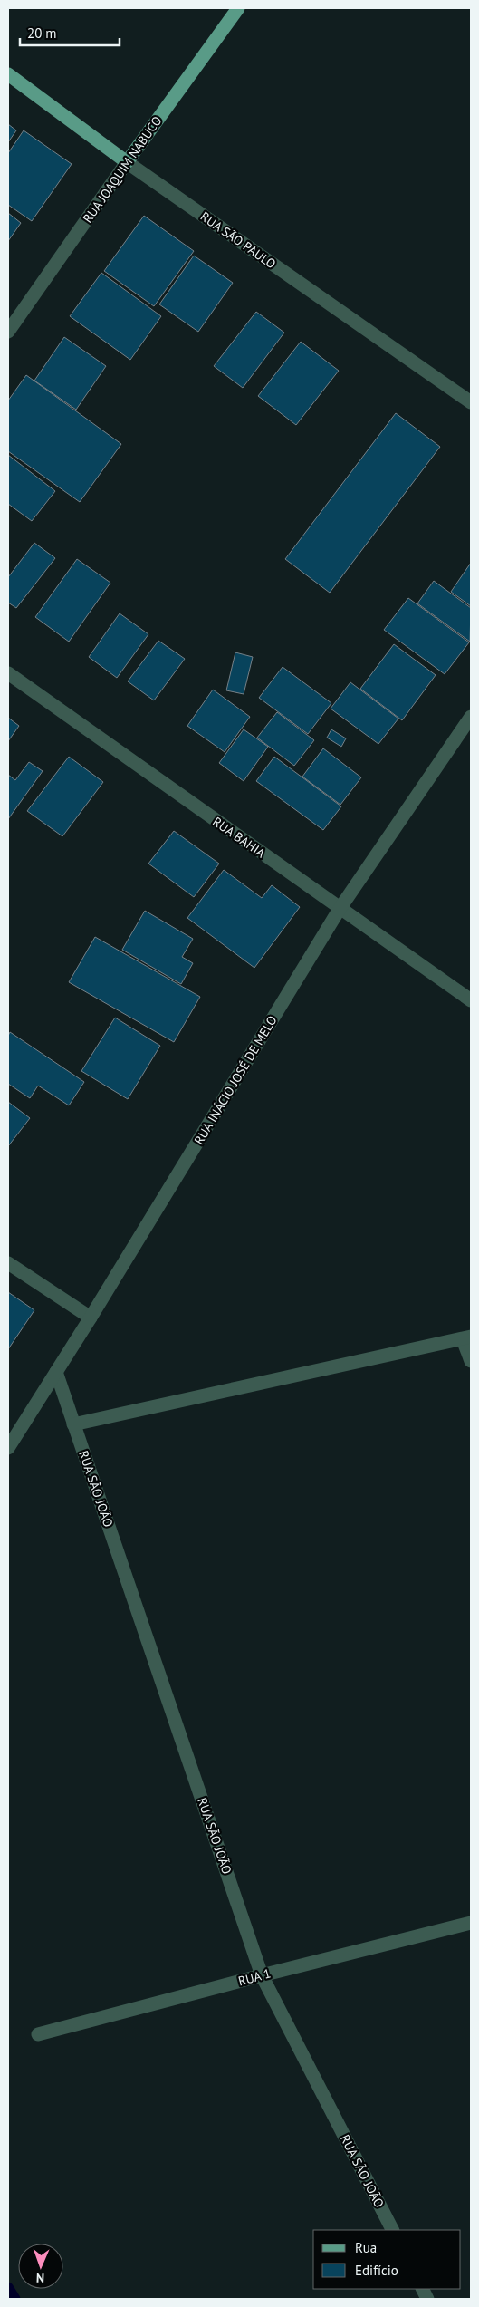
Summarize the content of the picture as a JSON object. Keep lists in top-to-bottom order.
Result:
{
  "streets": {
    "main road": ["RUA JOAQUIM NABUCO", "RUA SÃO PAULO"],
    "street": [
      "RUA BAHIA",
      "RUA INÁCIO JOSÉ DE MELO",
      "RUA SÃO JOÃO",
      "RUA 1"
    ]
  },
  "crossings": [
    ["RUA JOAQUIM NABUCO", "RUA SÃO PAULO"],
    ["RUA BAHIA", "RUA INÁCIO JOSÉ DE MELO"],
    ["RUA INÁCIO JOSÉ DE MELO", "RUA SÃO JOÃO"],
    ["RUA SÃO JOÃO", "RUA 1"]
  ],
  "legend": ["Rua", "Edifício"],
  "scale_bar": "20 m",
  "north": "bottom"
}
